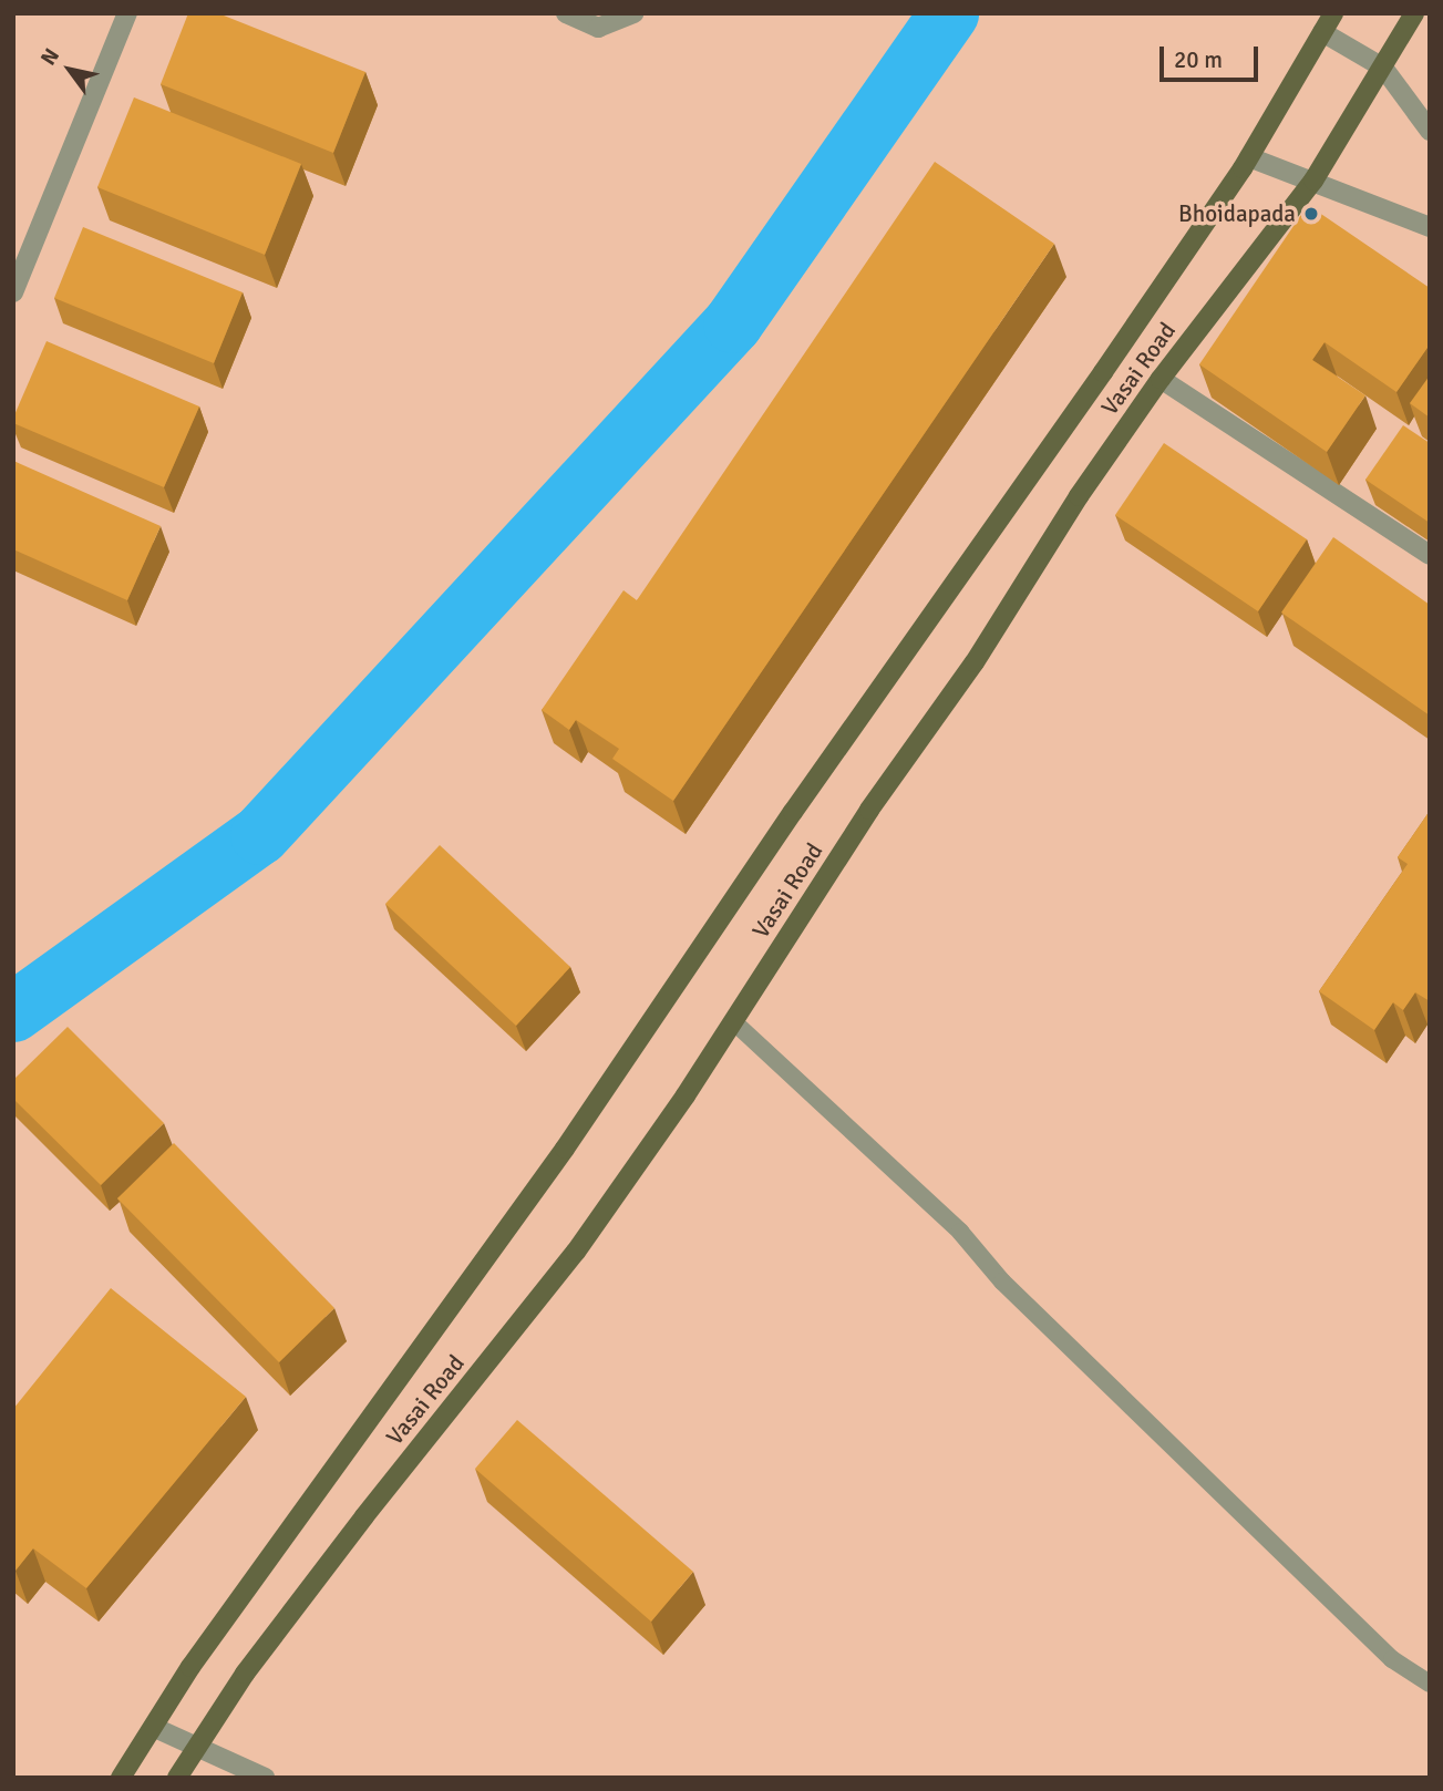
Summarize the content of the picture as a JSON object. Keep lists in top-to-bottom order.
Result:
{
  "streets": {
    "main road": ["Vasai Road"]
  },
  "places": ["Bhoidapada"],
  "scale_bar": "20 m",
  "north": "top left"
}
